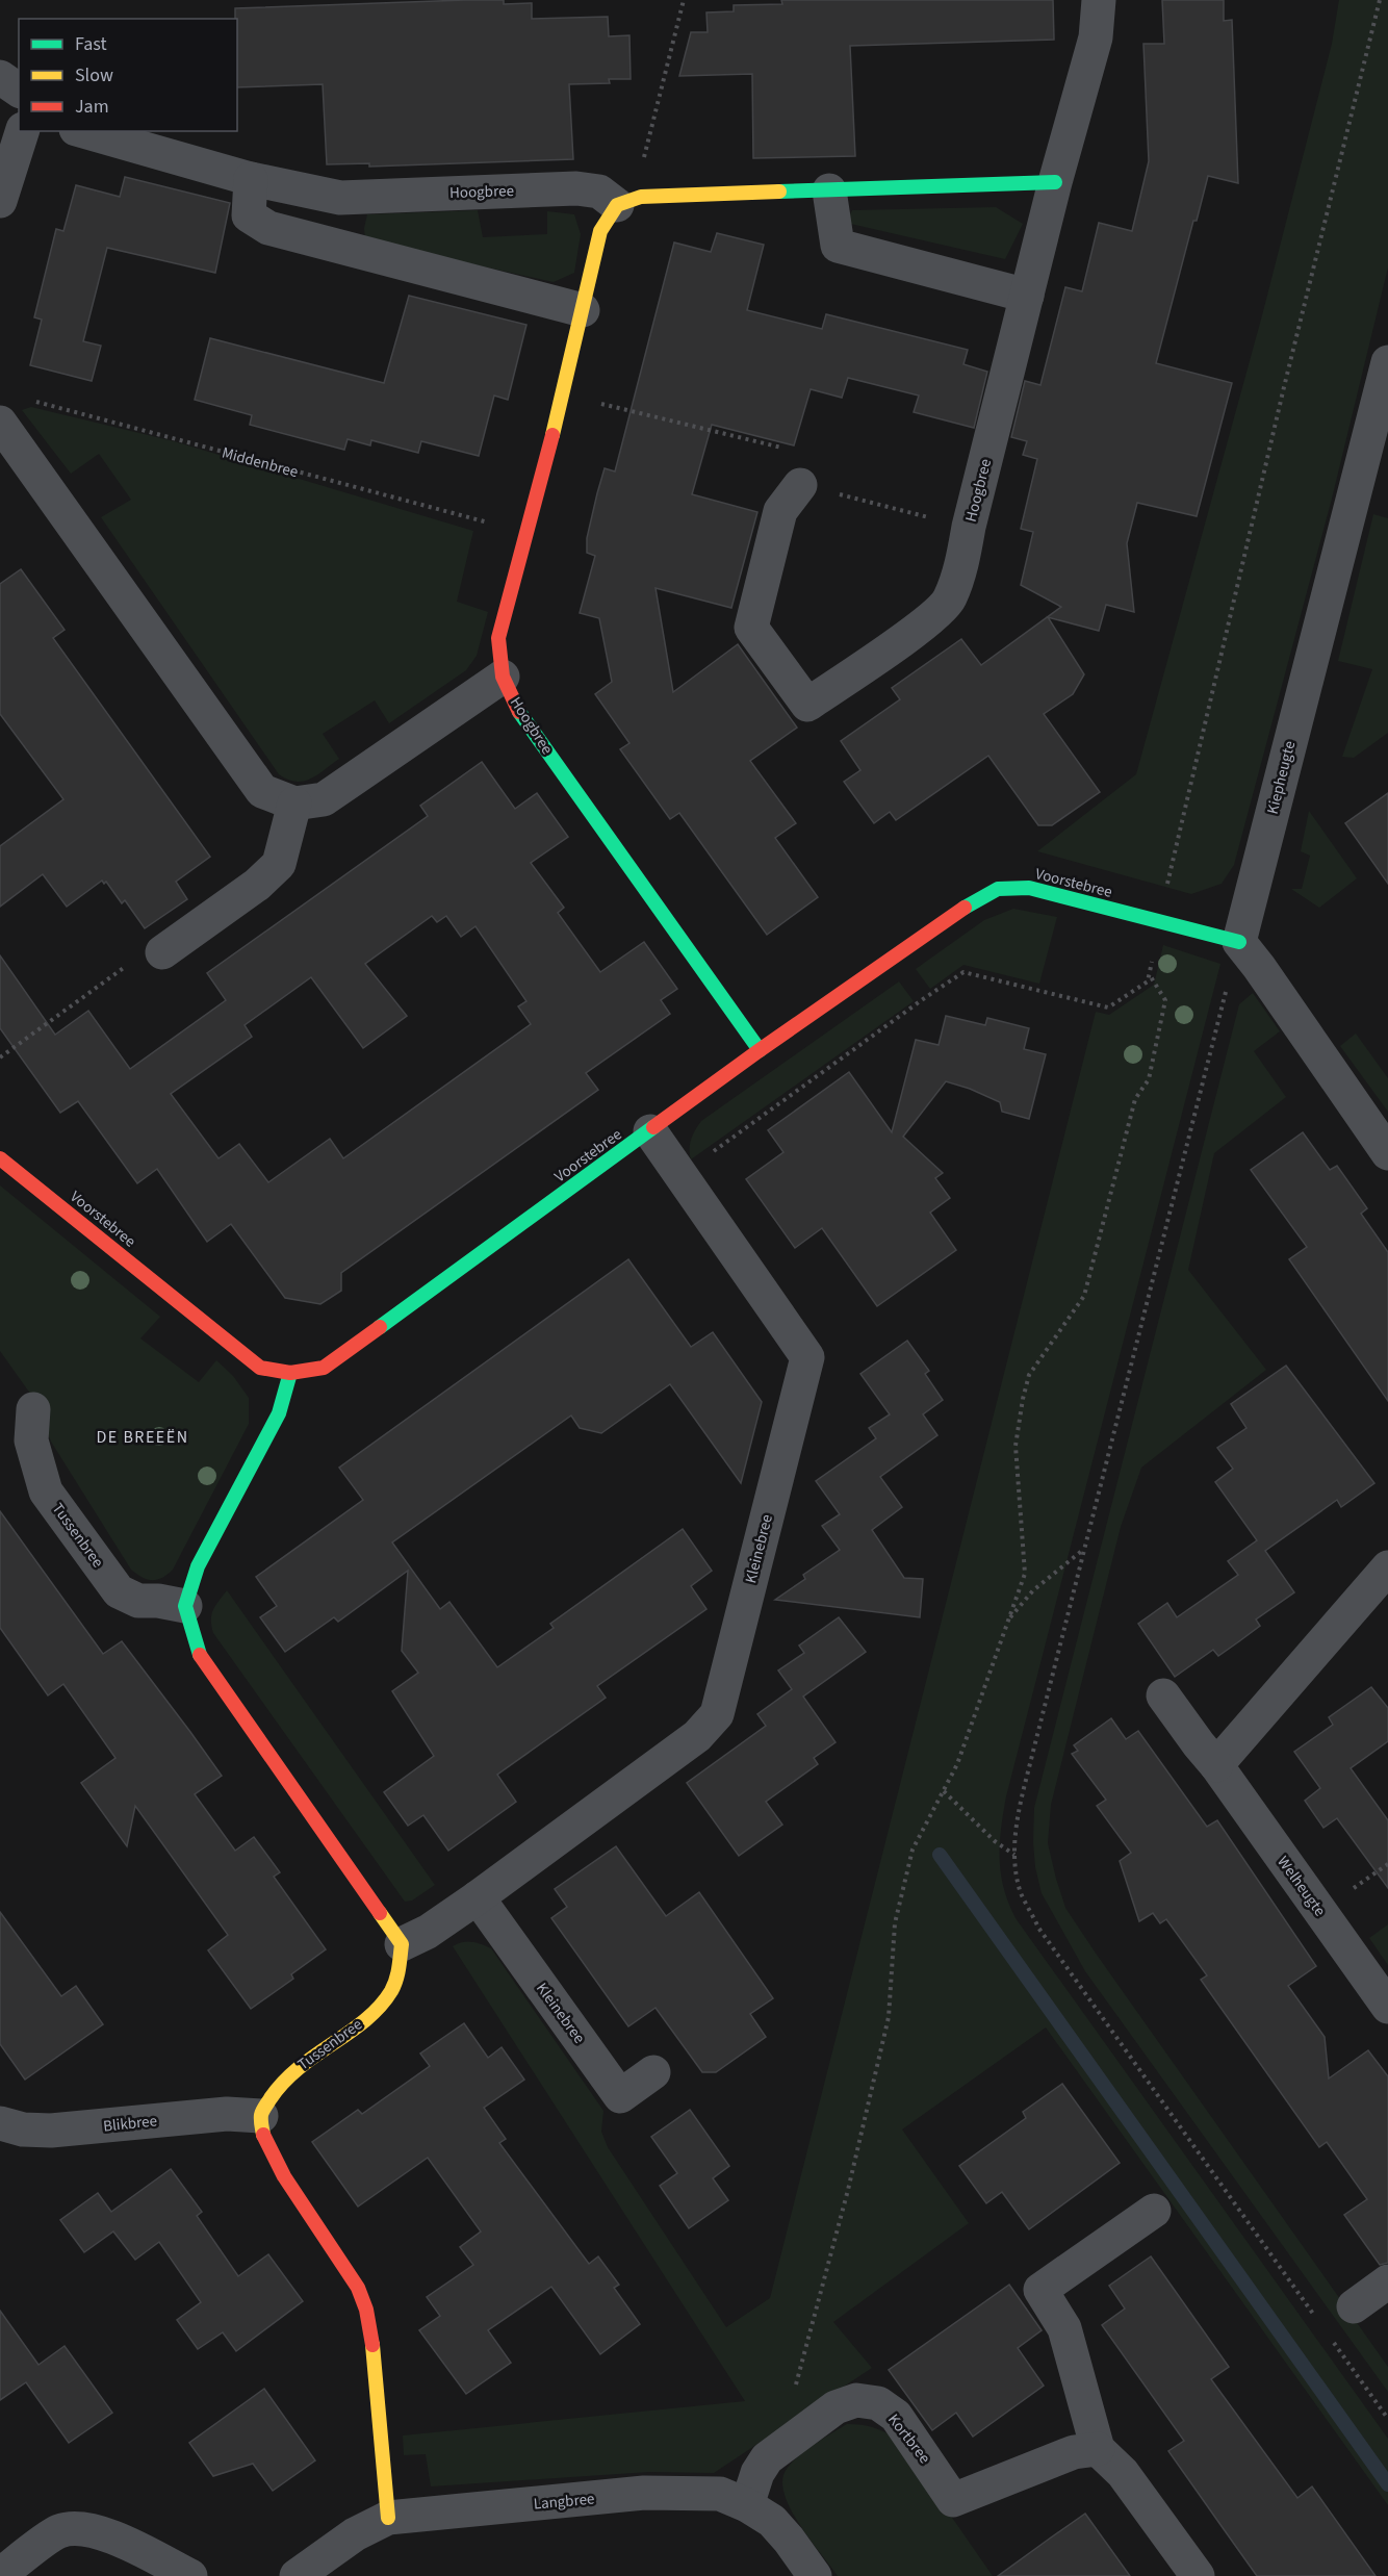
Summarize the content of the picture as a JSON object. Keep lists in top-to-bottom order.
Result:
{
  "streets": {
    "street": [
      "Hoogbree",
      "Kiepheugte",
      "Voorstebree",
      "Tussenbree",
      "Kleinebree",
      "Welheugte",
      "Blikbree",
      "Kortbree",
      "Langbree"
    ],
    "path": ["Middenbree"]
  },
  "crossings": [
    ["Hoogbree", "Middenbree"],
    ["Hoogbree", "Voorstebree"],
    ["Kiepheugte", "Voorstebree"],
    ["Voorstebree", "Kleinebree"],
    ["Tussenbree", "Kleinebree"],
    ["Tussenbree", "Blikbree"],
    ["Kortbree", "Langbree"]
  ],
  "districts": ["DE BREEËN"],
  "legend": ["Fast", "Slow", "Jam"]
}
